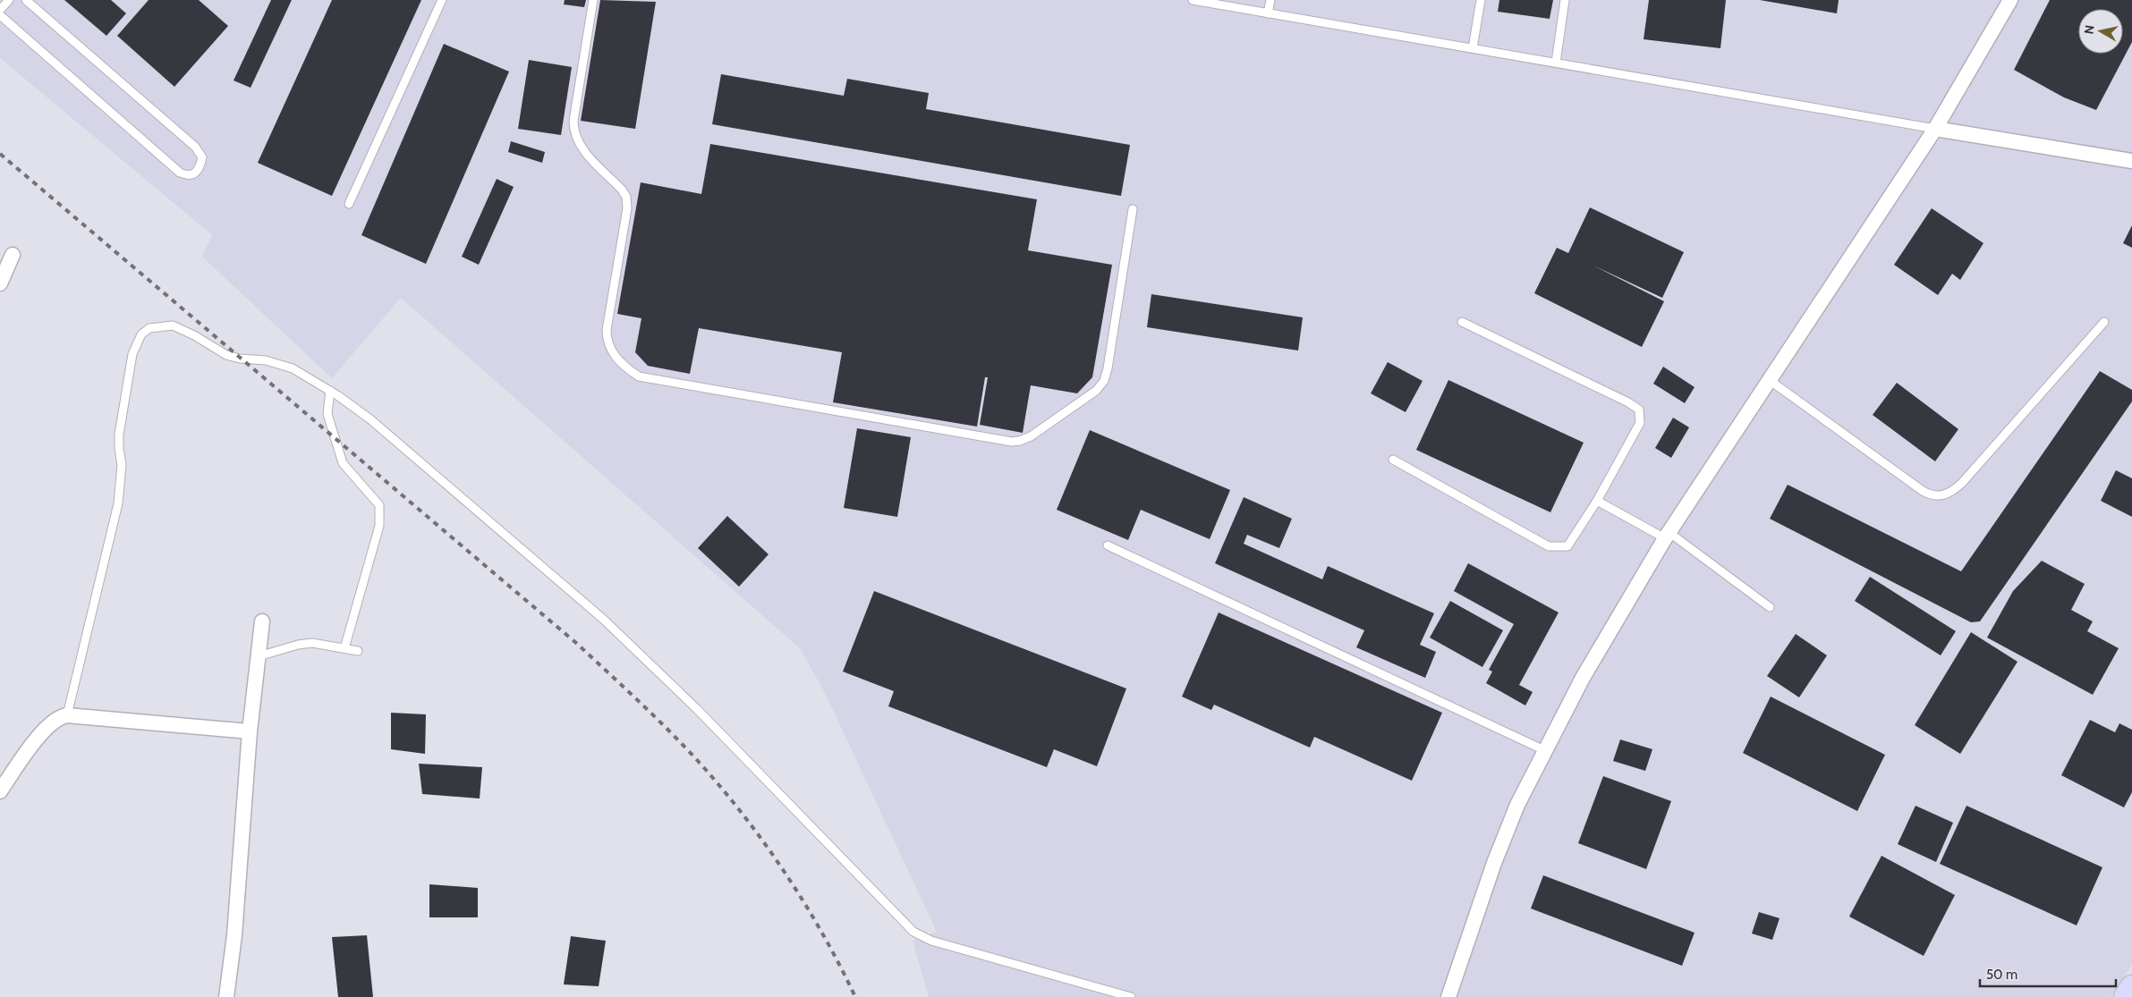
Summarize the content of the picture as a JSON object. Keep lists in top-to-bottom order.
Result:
{
  "scale_bar": "50 m",
  "north": "left"
}
